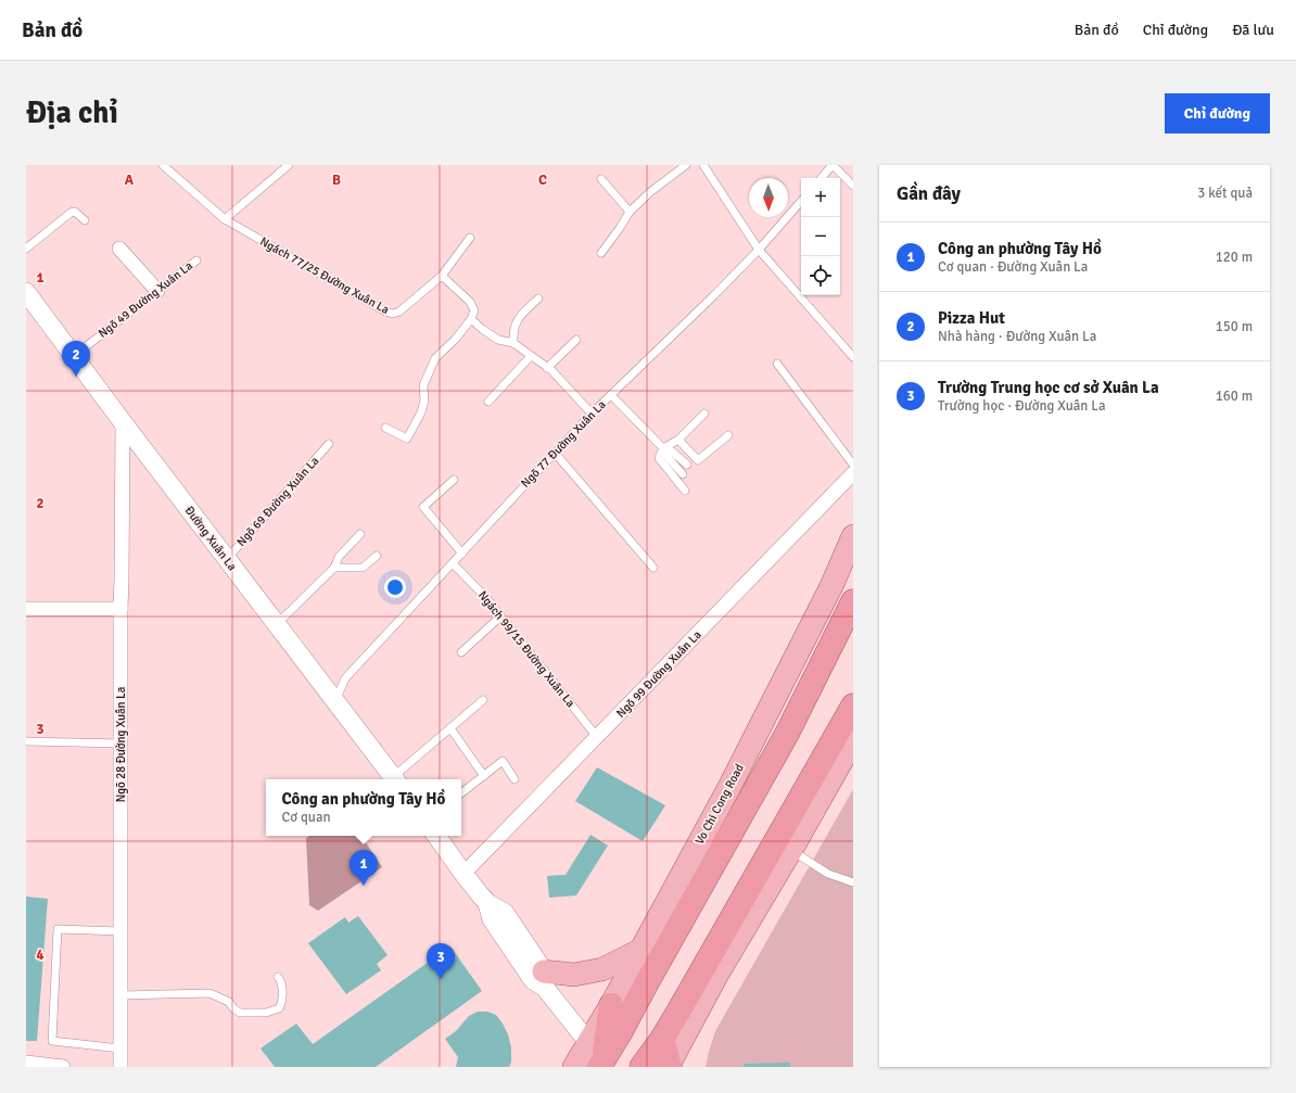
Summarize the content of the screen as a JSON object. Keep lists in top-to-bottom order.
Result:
{
  "streets": {
    "highway": ["Vo Chi Cong Road"],
    "street": ["Đường Xuân La", "Ngõ 99 Đường Xuân La", "Ngõ 28 Đường Xuân La"],
    "lane": [
      "Ngách 77/25 Đường Xuân La",
      "Ngõ 49 Đường Xuân La",
      "Ngõ 77 Đường Xuân La",
      "Ngõ 69 Đường Xuân La",
      "Ngách 99/15 Đường Xuân La"
    ]
  },
  "crossings": [
    ["Ngõ 49 Đường Xuân La", "Đường Xuân La"],
    ["Ngõ 77 Đường Xuân La", "Đường Xuân La"],
    ["Ngõ 77 Đường Xuân La", "Ngách 99/15 Đường Xuân La"],
    ["Ngõ 69 Đường Xuân La", "Đường Xuân La"],
    ["Đường Xuân La", "Ngõ 28 Đường Xuân La"],
    ["Ngách 99/15 Đường Xuân La", "Ngõ 99 Đường Xuân La"]
  ],
  "north": "bottom",
  "page": {
    "header": "Bản đồ",
    "nav": ["Bản đồ", "Chỉ đường", "Đã lưu"],
    "buttons": "Chỉ đường",
    "title": "Địa chỉ",
    "heading": ["Gần đây", "3 kết quả"],
    "map_buttons": ["+", "−"],
    "list": [
      {
        "mark": "1",
        "name": "Công an phường Tây Hồ",
        "note": "Cơ quan · Đường Xuân La",
        "value": "120 m"
      },
      {
        "mark": "2",
        "name": "Pizza Hut",
        "note": "Nhà hàng · Đường Xuân La",
        "value": "150 m"
      },
      {
        "mark": "3",
        "name": "Trường Trung học cơ sở Xuân La",
        "note": "Trường học · Đường Xuân La",
        "value": "160 m"
      }
    ],
    "pins": ["2", "1", "3"],
    "popup": ["Công an phường Tây Hồ", "Cơ quan"]
  },
  "grid": {
    "columns": ["A", "B", "C"],
    "rows": [
      "1",
      "2",
      "3",
      "4"
    ]
  }
}
